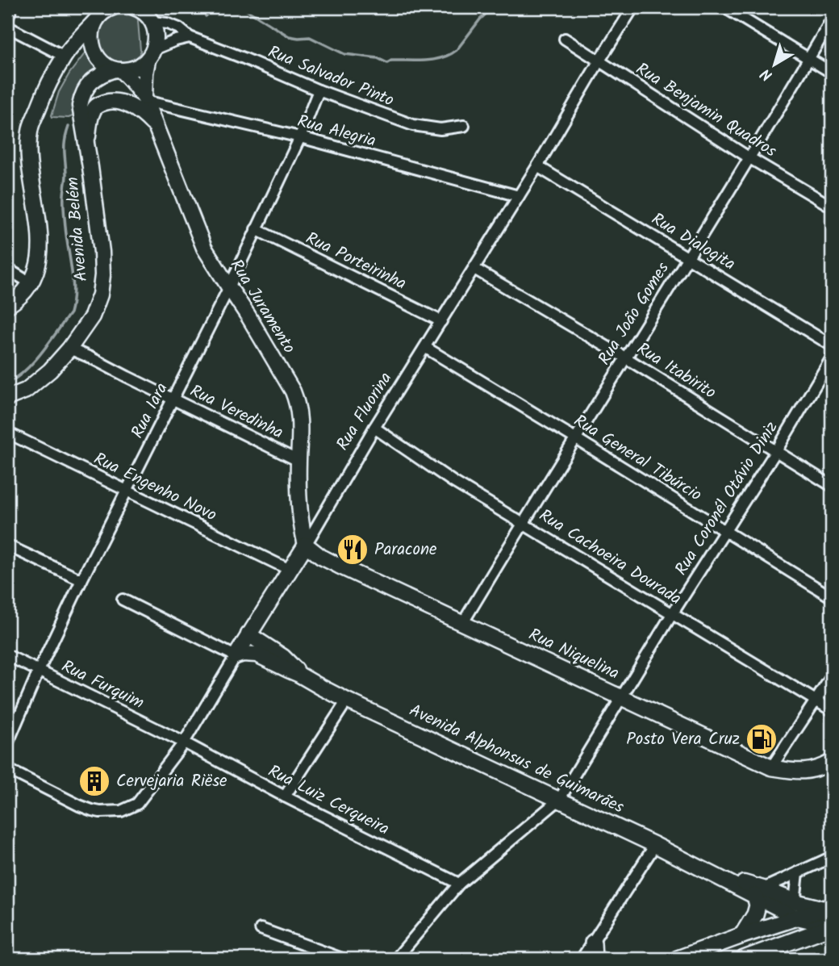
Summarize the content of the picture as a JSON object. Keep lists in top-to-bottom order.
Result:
{
  "streets": {
    "street": [
      "Rua Salvador Pinto",
      "Rua Benjamin Quadros",
      "Rua Alegria",
      "Avenida Belém",
      "Rua Dialogita",
      "Rua Porteirinha",
      "Rua Juramento",
      "Rua João Gomes",
      "Rua Itabirito",
      "Rua Iara",
      "Rua Fluorina",
      "Rua Veredinha",
      "Rua General Tibúrcio",
      "Rua Engenho Novo",
      "Rua Coronél Otávio Diniz",
      "Rua Cachoeira Dourada",
      "Rua Niquelina",
      "Rua Furquim",
      "Avenida Alphonsus de Guimarães",
      "Rua Luiz Cerqueira"
    ]
  },
  "crossings": [
    ["Rua Salvador Pinto", "Rua Juramento"],
    ["Rua Salvador Pinto", "Rua Iara"],
    ["Rua Benjamin Quadros", "Rua João Gomes"],
    ["Rua Benjamin Quadros", "Rua Fluorina"],
    ["Rua Alegria", "Rua Juramento"],
    ["Rua Alegria", "Rua Iara"],
    ["Rua Alegria", "Rua Fluorina"],
    ["Avenida Belém", "Rua Juramento"],
    ["Avenida Belém", "Rua Veredinha"],
    ["Rua Dialogita", "Rua João Gomes"],
    ["Rua Dialogita", "Rua Fluorina"],
    ["Rua Porteirinha", "Rua Iara"],
    ["Rua Porteirinha", "Rua Fluorina"],
    ["Rua Juramento", "Rua Iara"],
    ["Rua Juramento", "Rua Fluorina"],
    ["Rua Juramento", "Rua Veredinha"],
    ["Rua Juramento", "Rua Niquelina"],
    ["Rua João Gomes", "Rua Itabirito"],
    ["Rua João Gomes", "Rua General Tibúrcio"],
    ["Rua João Gomes", "Rua Cachoeira Dourada"],
    ["Rua João Gomes", "Rua Niquelina"],
    ["Rua Itabirito", "Rua Fluorina"],
    ["Rua Itabirito", "Rua Coronél Otávio Diniz"],
    ["Rua Iara", "Rua Veredinha"],
    ["Rua Iara", "Rua Engenho Novo"],
    ["Rua Iara", "Rua Furquim"],
    ["Rua Fluorina", "Rua General Tibúrcio"],
    ["Rua Fluorina", "Rua Engenho Novo"],
    ["Rua Fluorina", "Rua Cachoeira Dourada"],
    ["Rua Fluorina", "Rua Niquelina"],
    ["Rua Fluorina", "Rua Furquim"],
    ["Rua Fluorina", "Avenida Alphonsus de Guimarães"],
    ["Rua Fluorina", "Rua Luiz Cerqueira"],
    ["Rua General Tibúrcio", "Rua Coronél Otávio Diniz"],
    ["Rua Coronél Otávio Diniz", "Rua Cachoeira Dourada"],
    ["Rua Coronél Otávio Diniz", "Rua Niquelina"],
    ["Rua Coronél Otávio Diniz", "Avenida Alphonsus de Guimarães"],
    ["Rua Coronél Otávio Diniz", "Rua Luiz Cerqueira"],
    ["Rua Furquim", "Rua Luiz Cerqueira"]
  ],
  "places": {
    "restaurant": ["Paracone"],
    "fuel station": ["Posto Vera Cruz"],
    "building": ["Cervejaria Riëse"]
  },
  "north": "bottom left"
}
